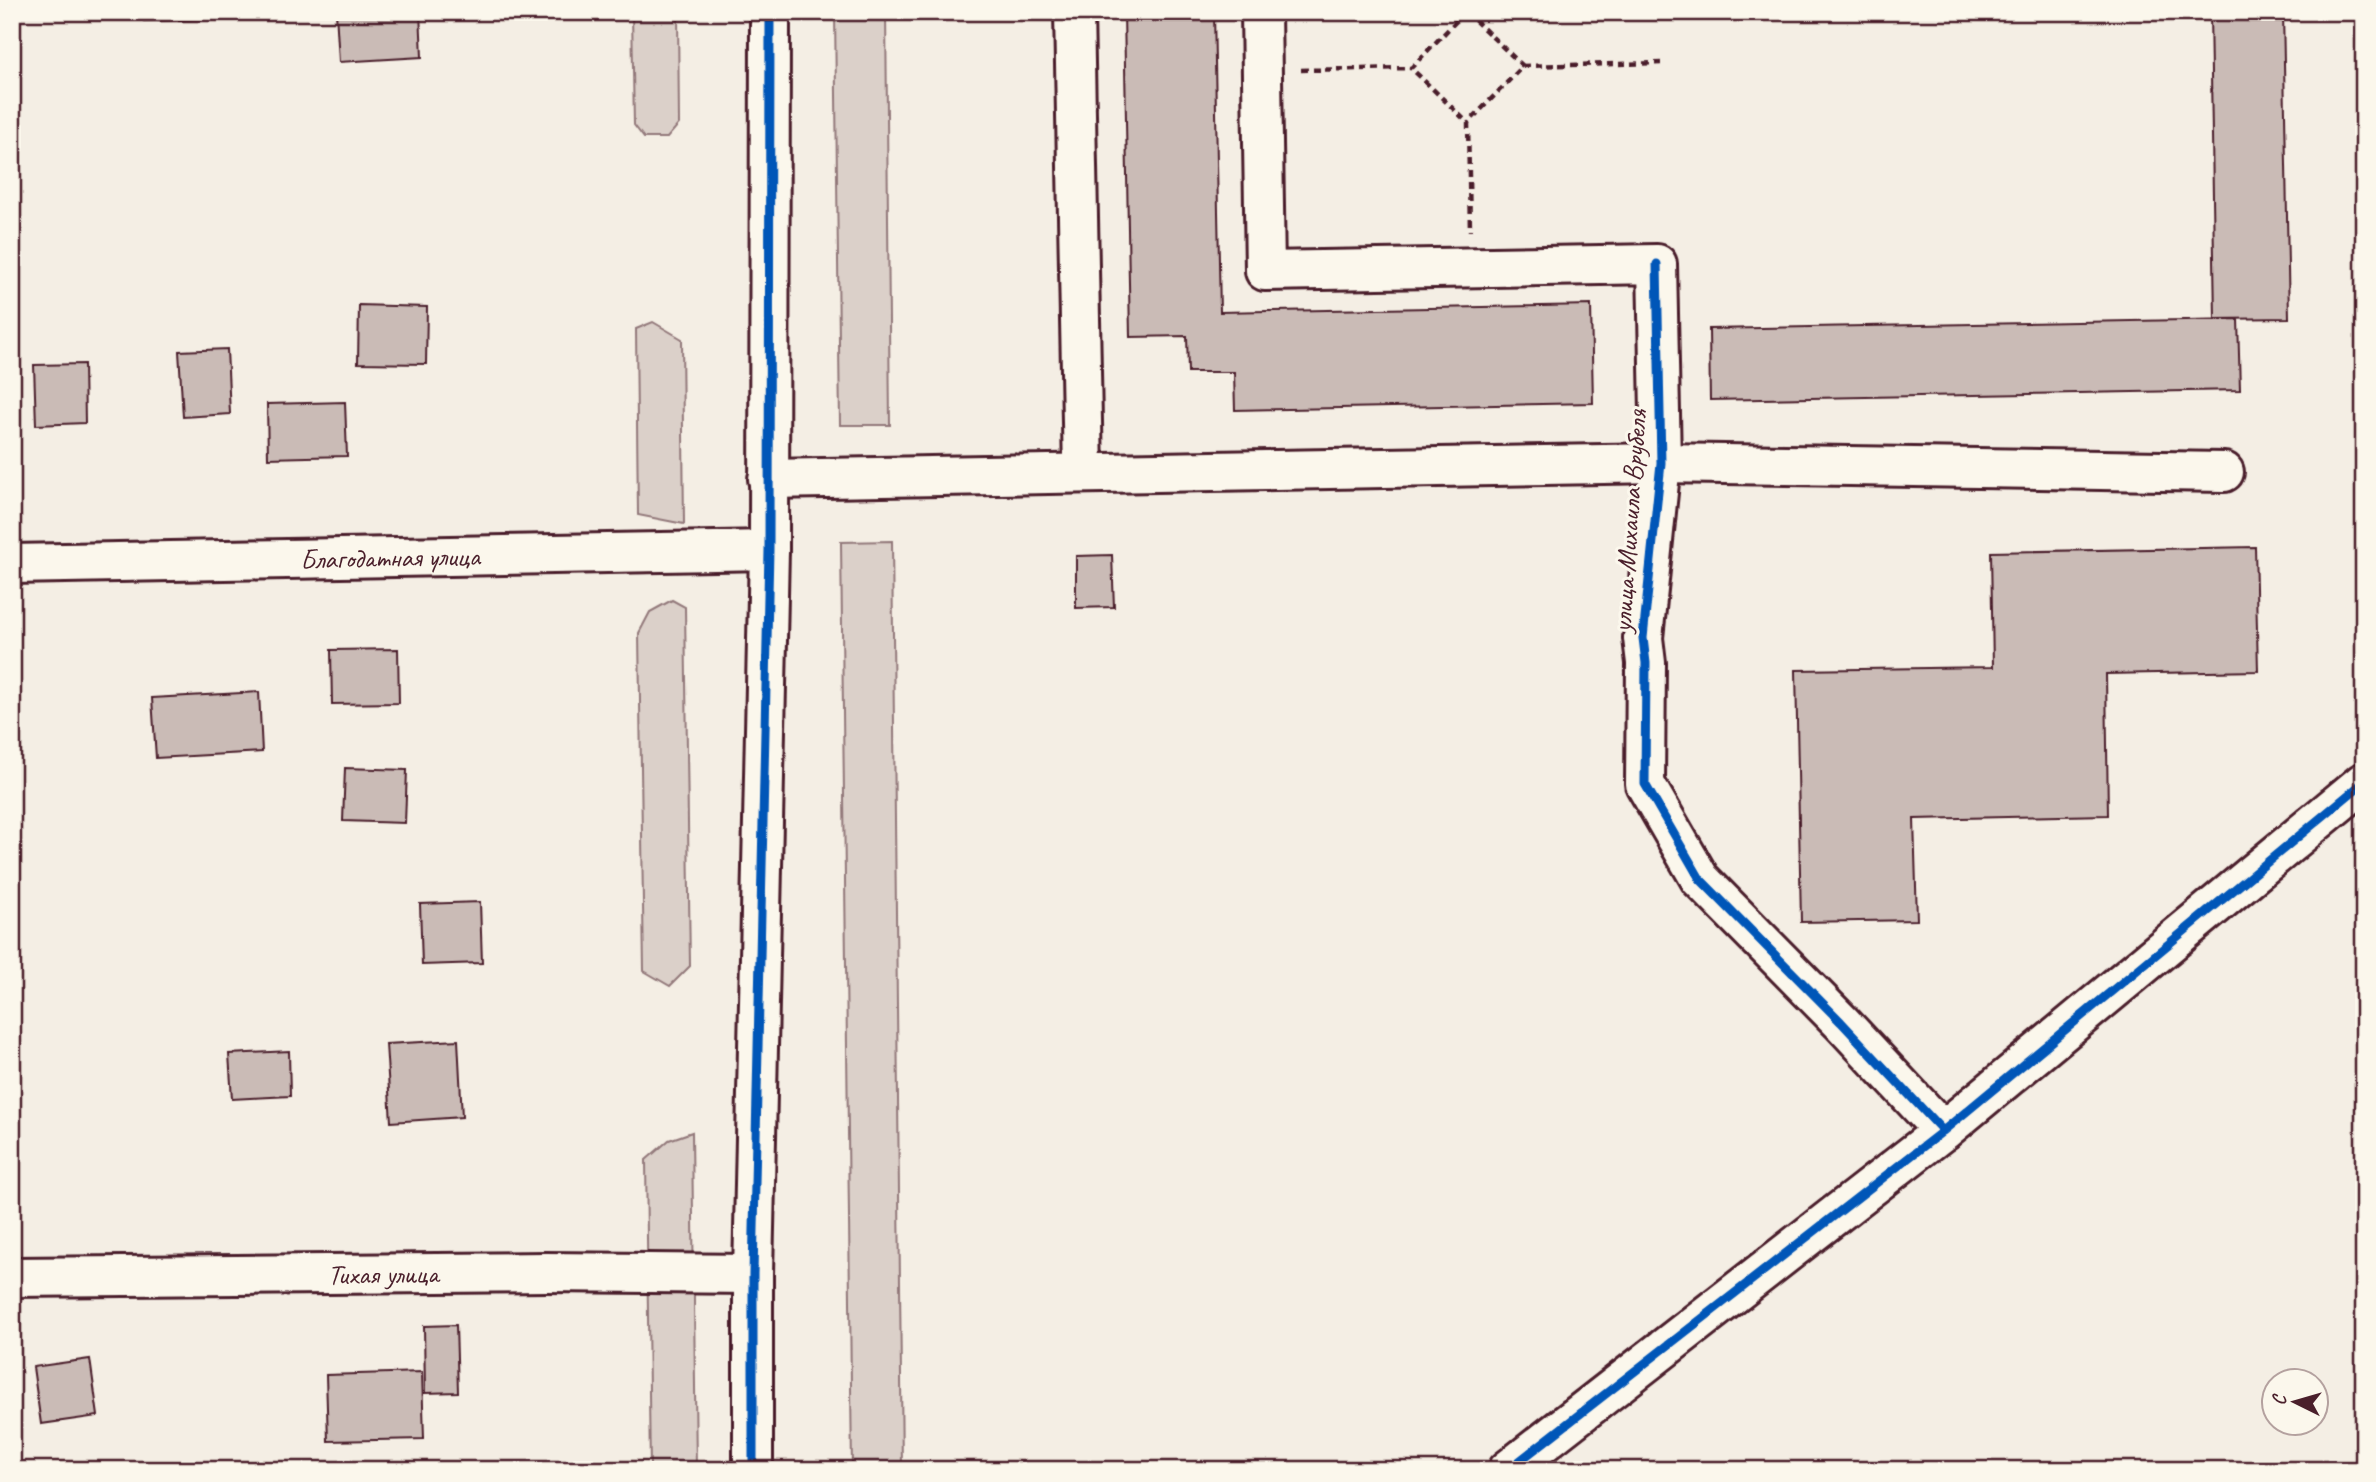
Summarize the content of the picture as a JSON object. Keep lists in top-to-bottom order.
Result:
{
  "streets": {
    "street": ["улица Михаила Врубеля", "Благодатная улица", "Тихая улица"]
  },
  "north": "left"
}
